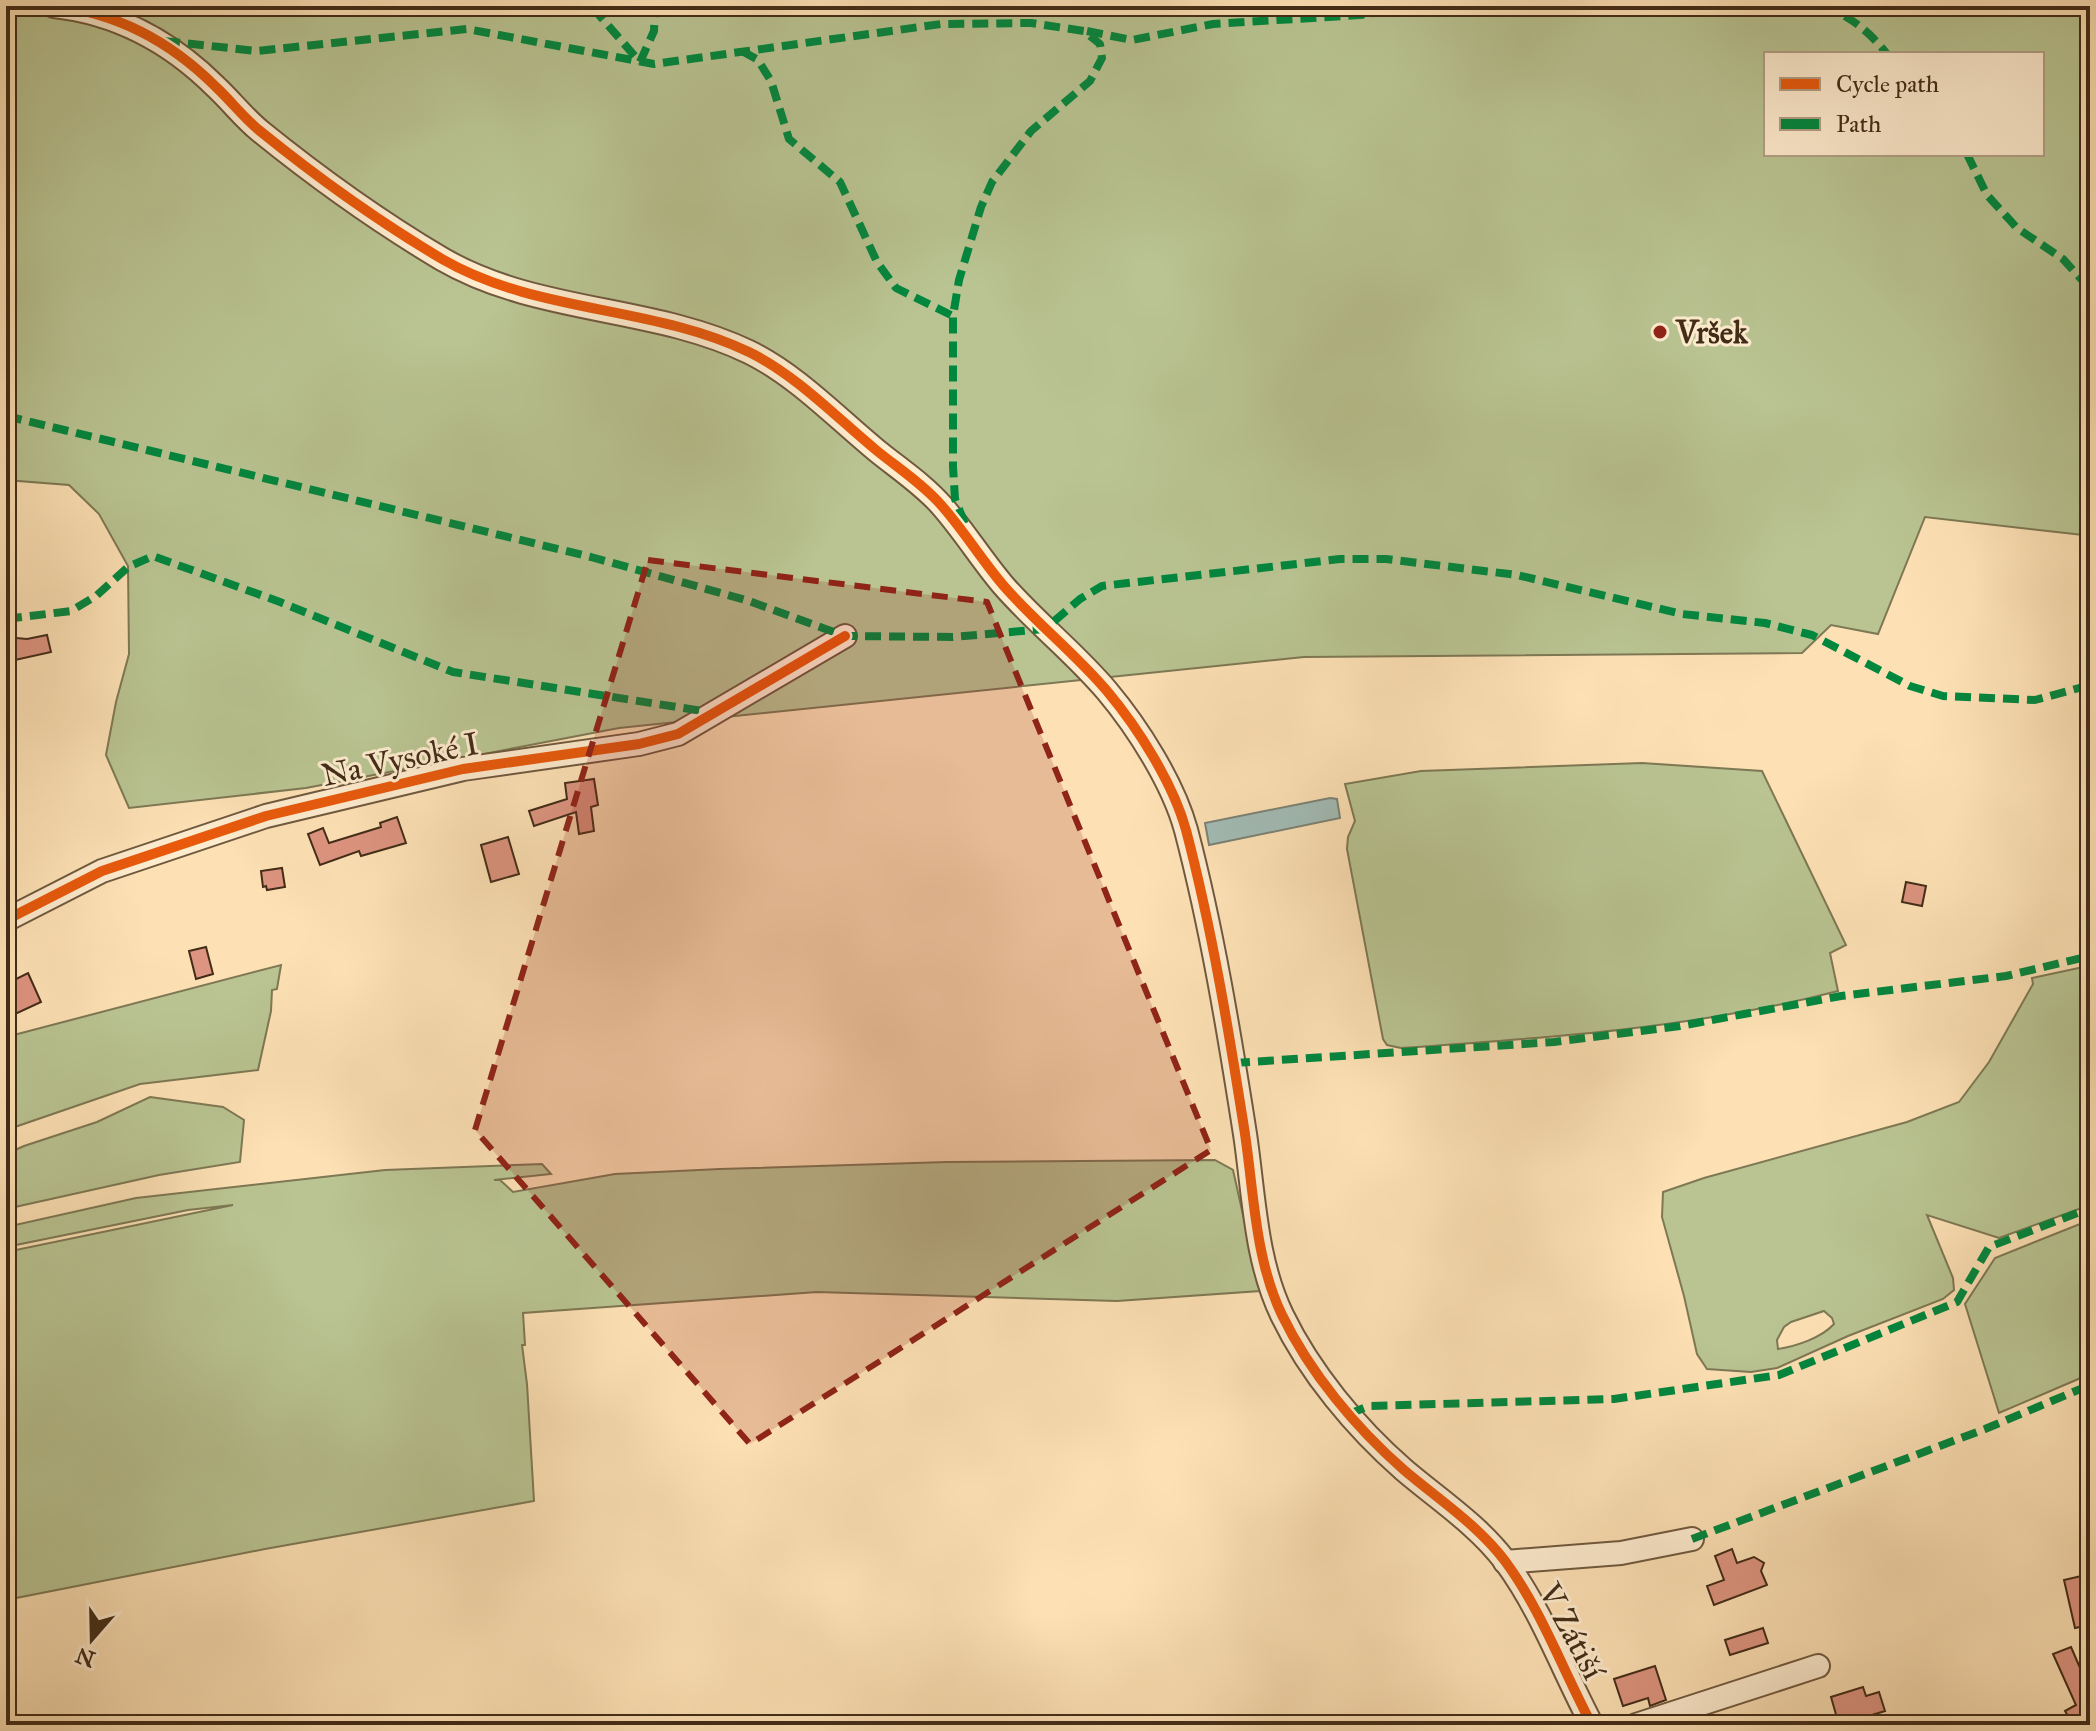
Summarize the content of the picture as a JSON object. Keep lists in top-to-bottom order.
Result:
{
  "streets": {
    "street": ["Na Vysoké I", "V Zátiší"]
  },
  "places": ["Vršek"],
  "legend": ["Cycle path", "Path"],
  "north": "bottom"
}
